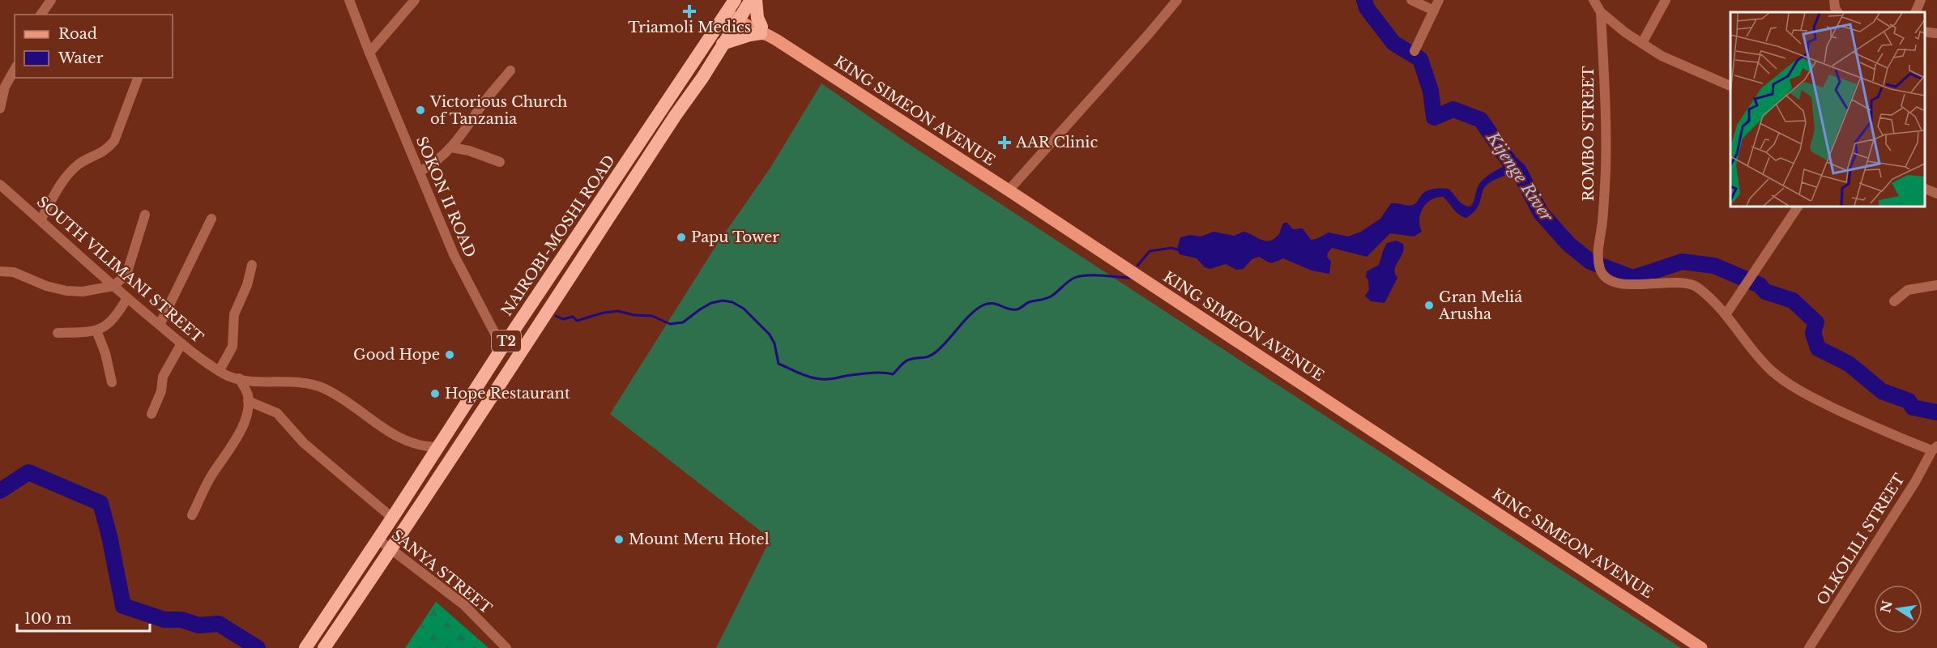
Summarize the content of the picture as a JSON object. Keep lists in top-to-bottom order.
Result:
{
  "streets": {
    "highway": ["NAIROBI-MOSHI ROAD", "T2"],
    "main road": ["KING SIMEON AVENUE"],
    "street": [
      "ROMBO STREET",
      "SOKON II ROAD",
      "SOUTH VILIMANI STREET",
      "OLKOLILI STREET",
      "SANYA STREET"
    ]
  },
  "crossings": [
    ["KING SIMEON AVENUE", "NAIROBI-MOSHI ROAD"],
    ["KING SIMEON AVENUE", "T2"],
    ["SOKON II ROAD", "NAIROBI-MOSHI ROAD"],
    ["NAIROBI-MOSHI ROAD", "SOUTH VILIMANI STREET"],
    ["NAIROBI-MOSHI ROAD", "T2"],
    ["NAIROBI-MOSHI ROAD", "SANYA STREET"],
    ["T2", "SANYA STREET"]
  ],
  "water": ["Kijenge River"],
  "places": {
    "health": ["Triamoli Medics", "AAR Clinic"],
    "other": [
      "Victorious Church of Tanzania",
      "Papu Tower",
      "Gran Meliá Arusha",
      "Good Hope",
      "Hope Restaurant",
      "Mount Meru Hotel"
    ]
  },
  "legend": ["Road", "Water"],
  "scale_bar": "100 m",
  "north": "left"
}
